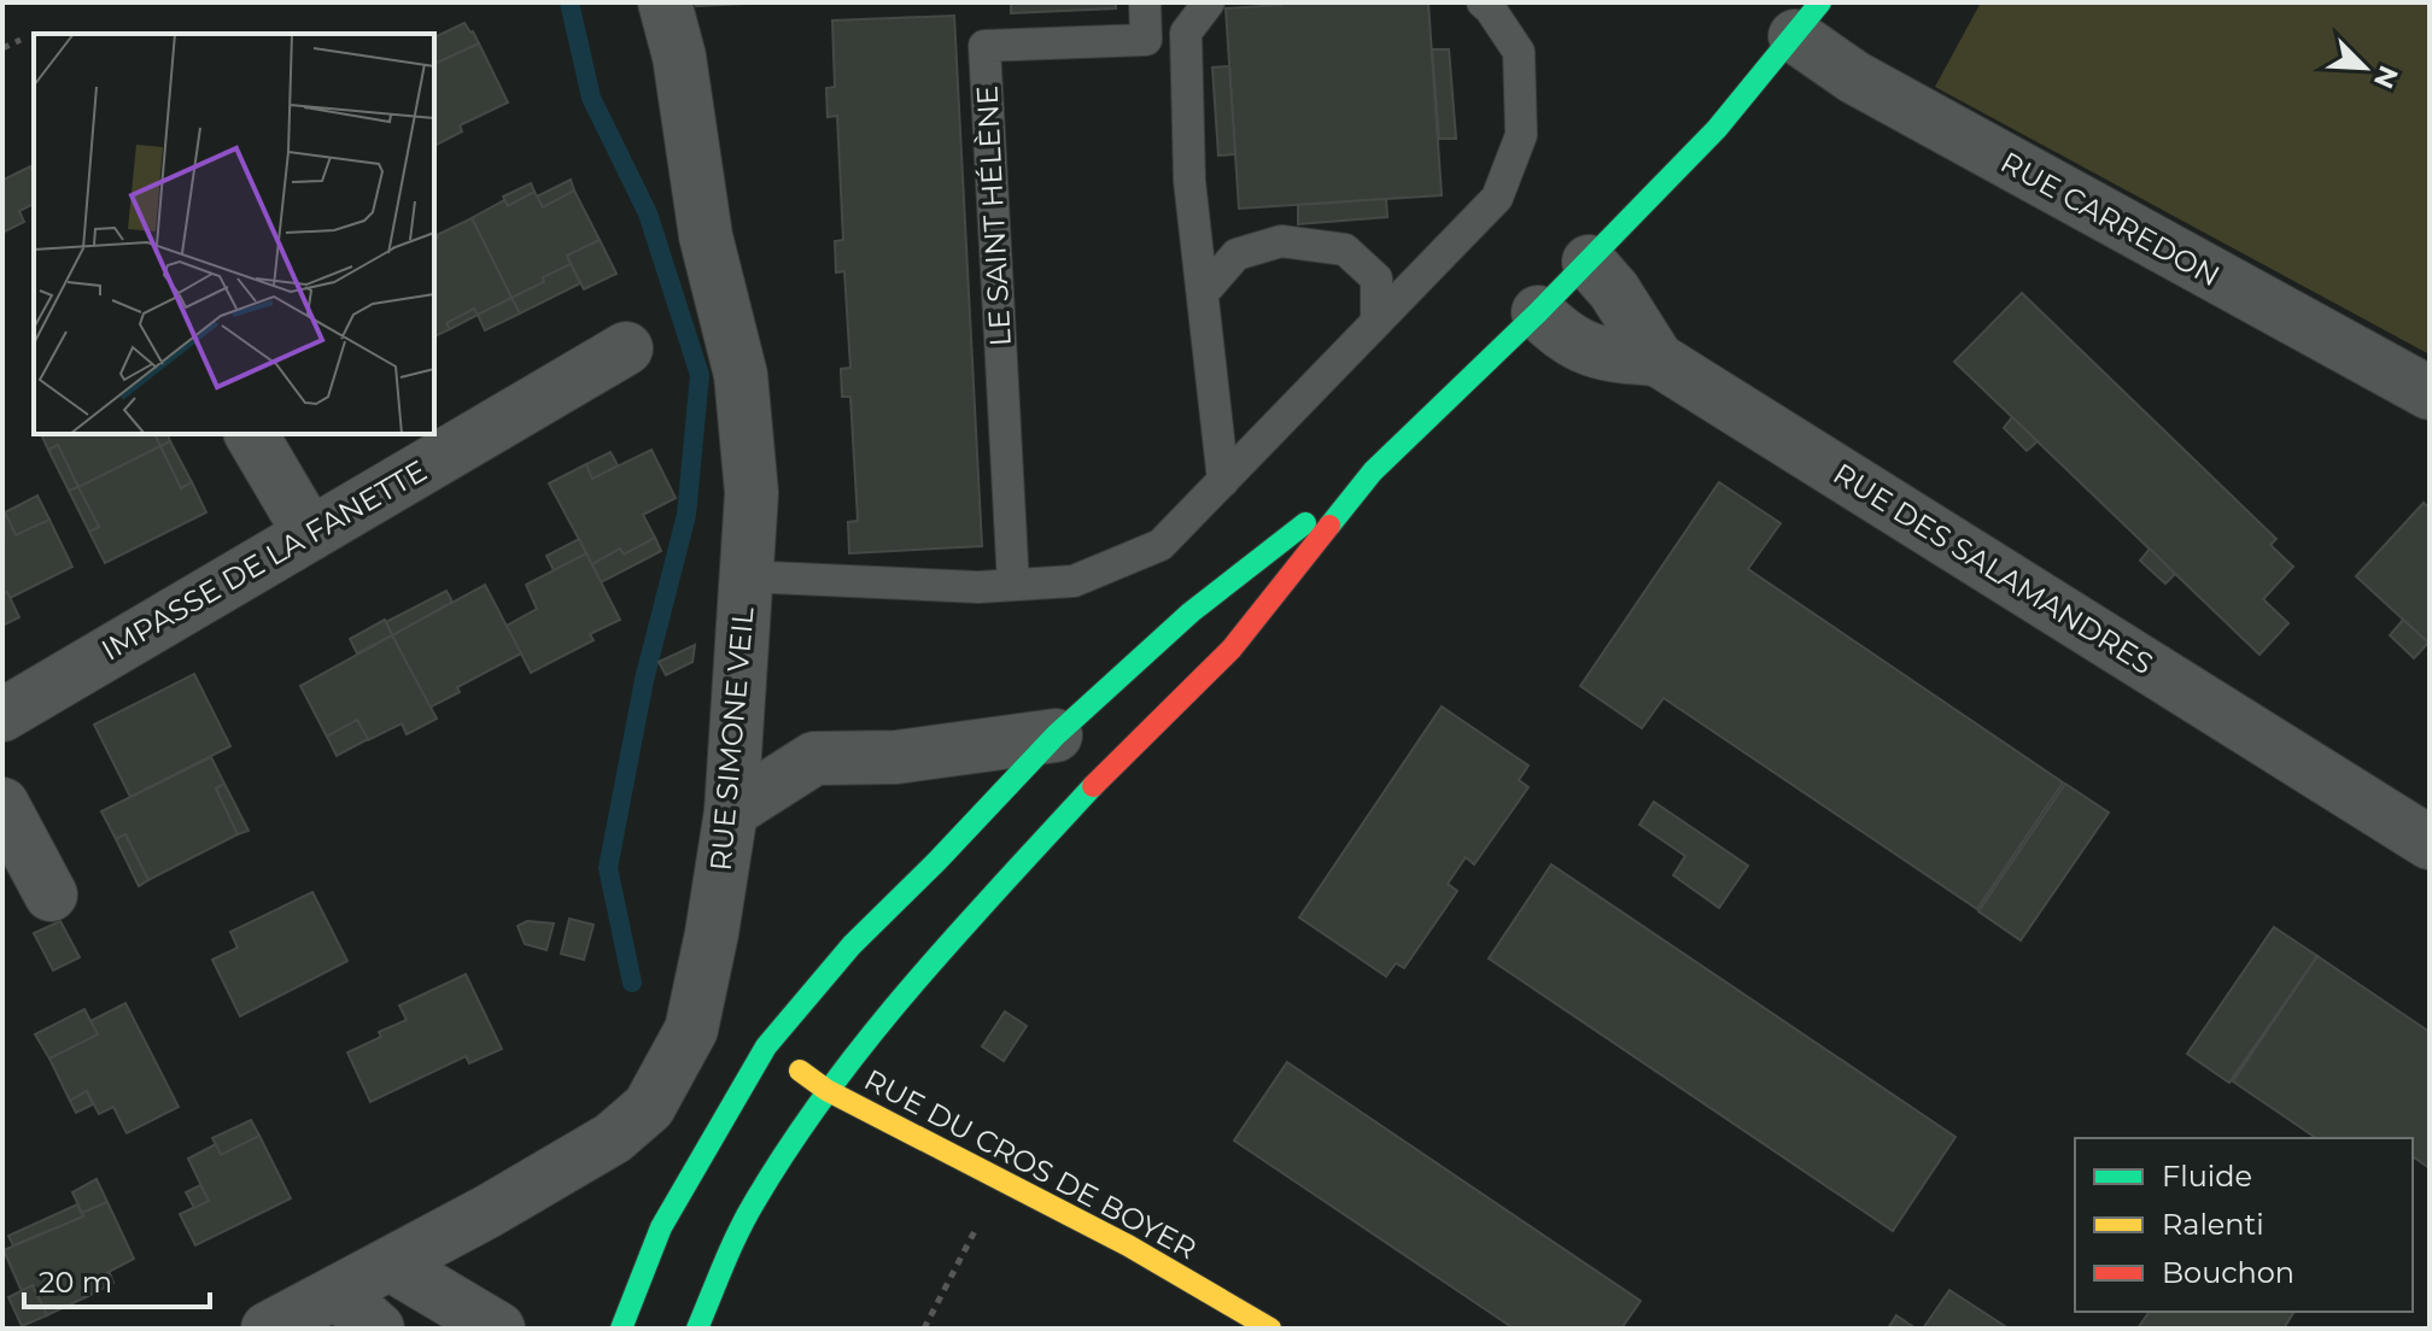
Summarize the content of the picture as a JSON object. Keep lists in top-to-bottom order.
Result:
{
  "streets": {
    "main road": ["RUE DU CROS DE BOYER"],
    "street": [
      "RUE CARREDON",
      "IMPASSE DE LA FANETTE",
      "RUE DES SALAMANDRES",
      "RUE SIMONE VEIL"
    ],
    "lane": ["LE SAINT HÉLÈNE"]
  },
  "legend": ["Fluide", "Ralenti", "Bouchon"],
  "scale_bar": "20 m",
  "north": "bottom right"
}
